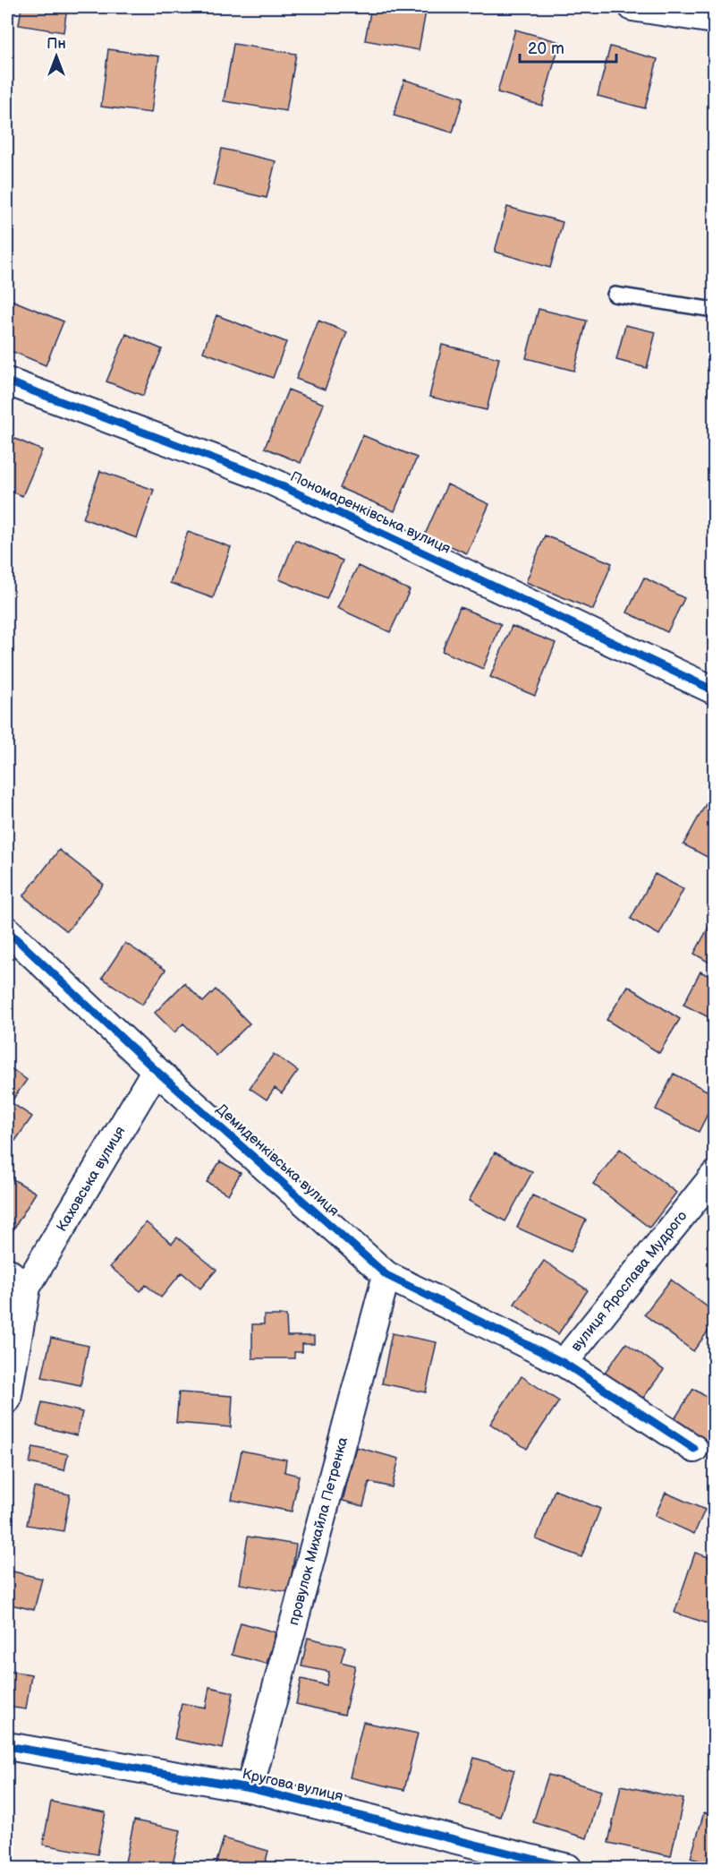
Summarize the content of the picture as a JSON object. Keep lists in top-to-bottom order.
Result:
{
  "streets": {
    "street": [
      "Пономаренківська вулиця",
      "Демиденківська вулиця",
      "Каховська вулиця",
      "вулиця Ярослава Мудрого",
      "провулок Михайла Петренка",
      "Кругова вулиця"
    ]
  },
  "crossings": [
    ["Демиденківська вулиця", "Каховська вулиця"],
    ["Демиденківська вулиця", "вулиця Ярослава Мудрого"],
    ["Демиденківська вулиця", "провулок Михайла Петренка"],
    ["провулок Михайла Петренка", "Кругова вулиця"]
  ],
  "scale_bar": "20 m",
  "north": "top"
}
